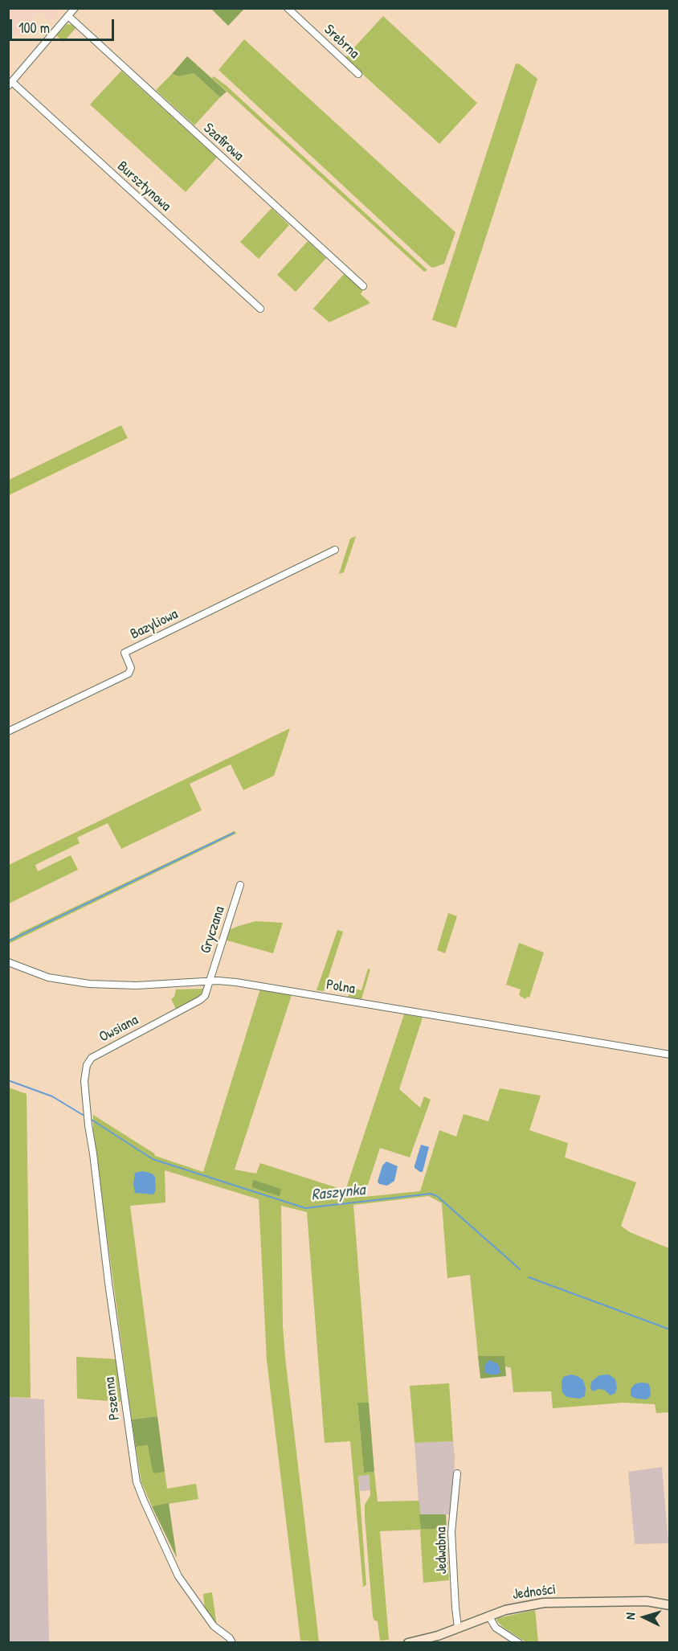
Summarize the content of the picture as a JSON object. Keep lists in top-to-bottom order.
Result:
{
  "streets": {
    "street": [
      "Srebrna",
      "Szafirowa",
      "Bursztynowa",
      "Bazyliowa",
      "Gryczana",
      "Polna",
      "Owsiana",
      "Pszenna",
      "Jedwabna",
      "Jedności"
    ]
  },
  "crossings": [
    ["Gryczana", "Polna"],
    ["Gryczana", "Owsiana"],
    ["Polna", "Owsiana"],
    ["Owsiana", "Pszenna"],
    ["Jedwabna", "Jedności"]
  ],
  "water": ["Raszynka"],
  "scale_bar": "100 m",
  "north": "left"
}
